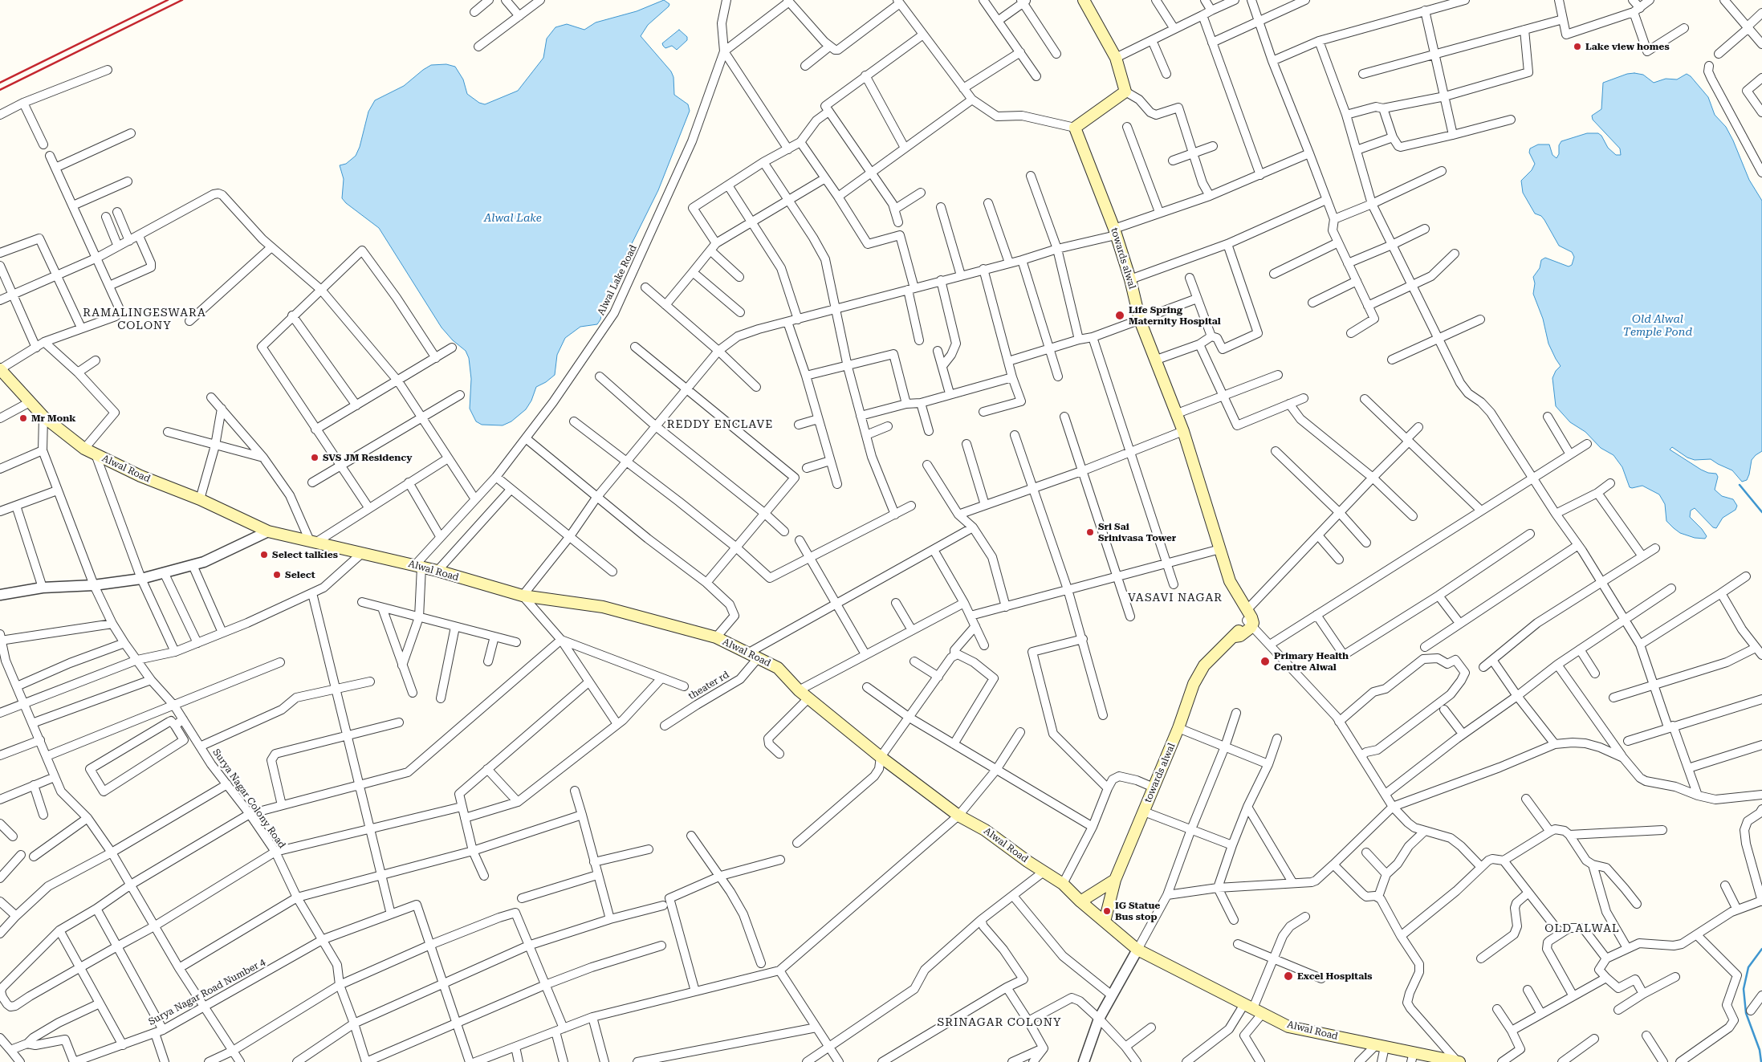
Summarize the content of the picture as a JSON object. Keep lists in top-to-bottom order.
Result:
{
  "streets": {
    "main road": ["towards alwal", "Alwal Road"],
    "street": [
      "Alwal Lake Road",
      "theater rd",
      "Surya Nagar Colony Road",
      "Surya Nagar Road Number 4"
    ]
  },
  "crossings": [
    ["towards alwal", "Alwal Road"],
    ["Alwal Lake Road", "Alwal Road"],
    ["Alwal Road", "theater rd"],
    ["Surya Nagar Colony Road", "Surya Nagar Road Number 4"]
  ],
  "districts": [
    "RAMALINGESWARA COLONY",
    "REDDY ENCLAVE",
    "VASAVI NAGAR",
    "OLD ALWAL",
    "SRINAGAR COLONY"
  ],
  "water": ["Alwal Lake", "Old Alwal Temple Pond"],
  "places": [
    "Lake view homes",
    "Life Spring Maternity Hospital",
    "Mr Monk",
    "SVS JM Residency",
    "Sri Sai Srinivasa Tower",
    "Select talkies",
    "Select",
    "Primary Health Centre Alwal",
    "IG Statue Bus stop",
    "Excel Hospitals"
  ]
}
